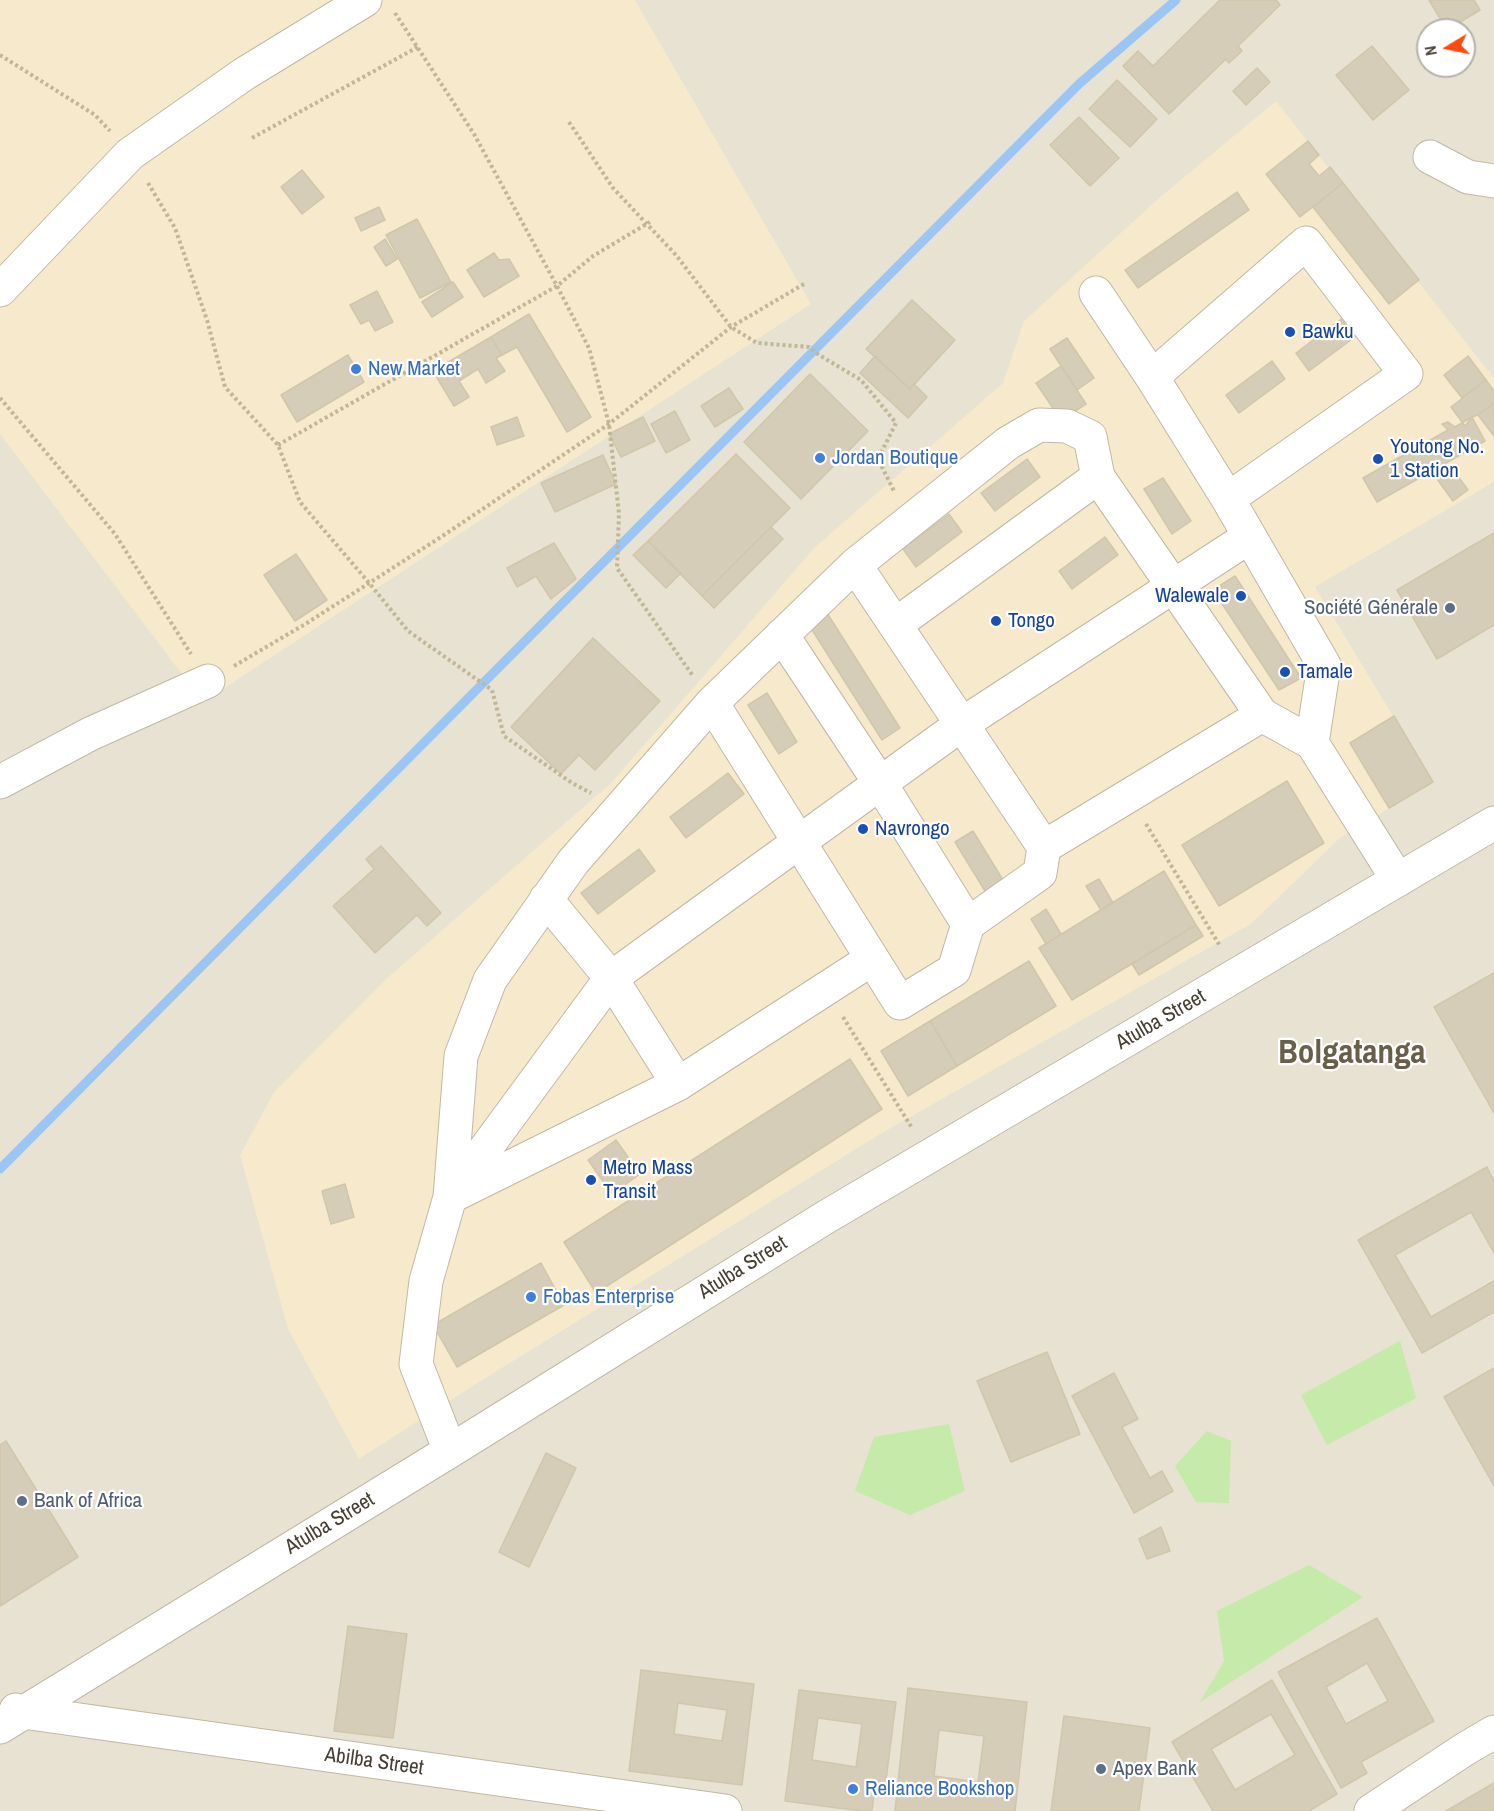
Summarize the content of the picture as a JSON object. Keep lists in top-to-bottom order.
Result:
{
  "streets": {
    "street": ["Atulba Street", "Abilba Street"]
  },
  "crossings": [
    ["Atulba Street", "Abilba Street"]
  ],
  "districts": ["Bolgatanga"],
  "places": [
    "Bawku",
    "New Market",
    "Jordan Boutique",
    "Youtong No. 1 Station",
    "Walewale",
    "Société Générale",
    "Tongo",
    "Tamale",
    "Navrongo",
    "Metro Mass Transit",
    "Fobas Enterprise",
    "Bank of Africa",
    "Apex Bank",
    "Reliance Bookshop"
  ],
  "north": "left"
}
